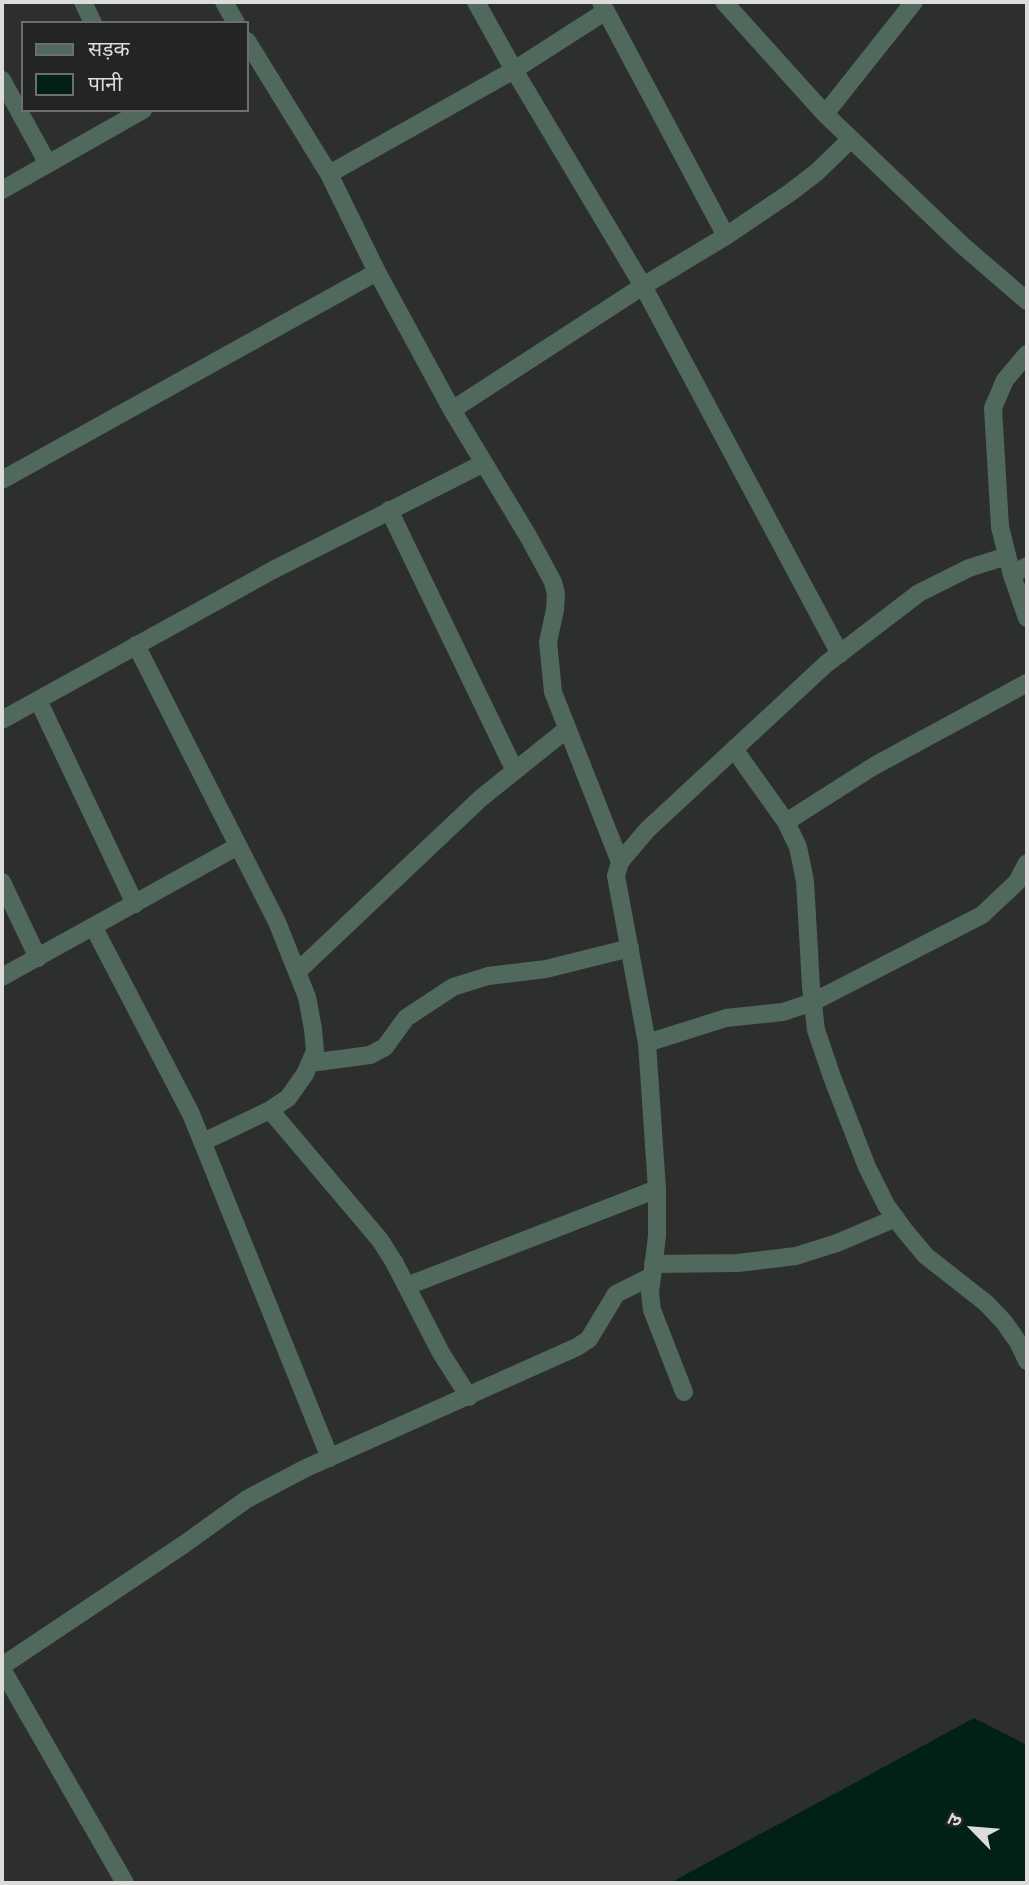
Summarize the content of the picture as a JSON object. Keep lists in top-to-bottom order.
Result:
{
  "legend": ["सड़क", "पानी"],
  "north": "top left"
}
